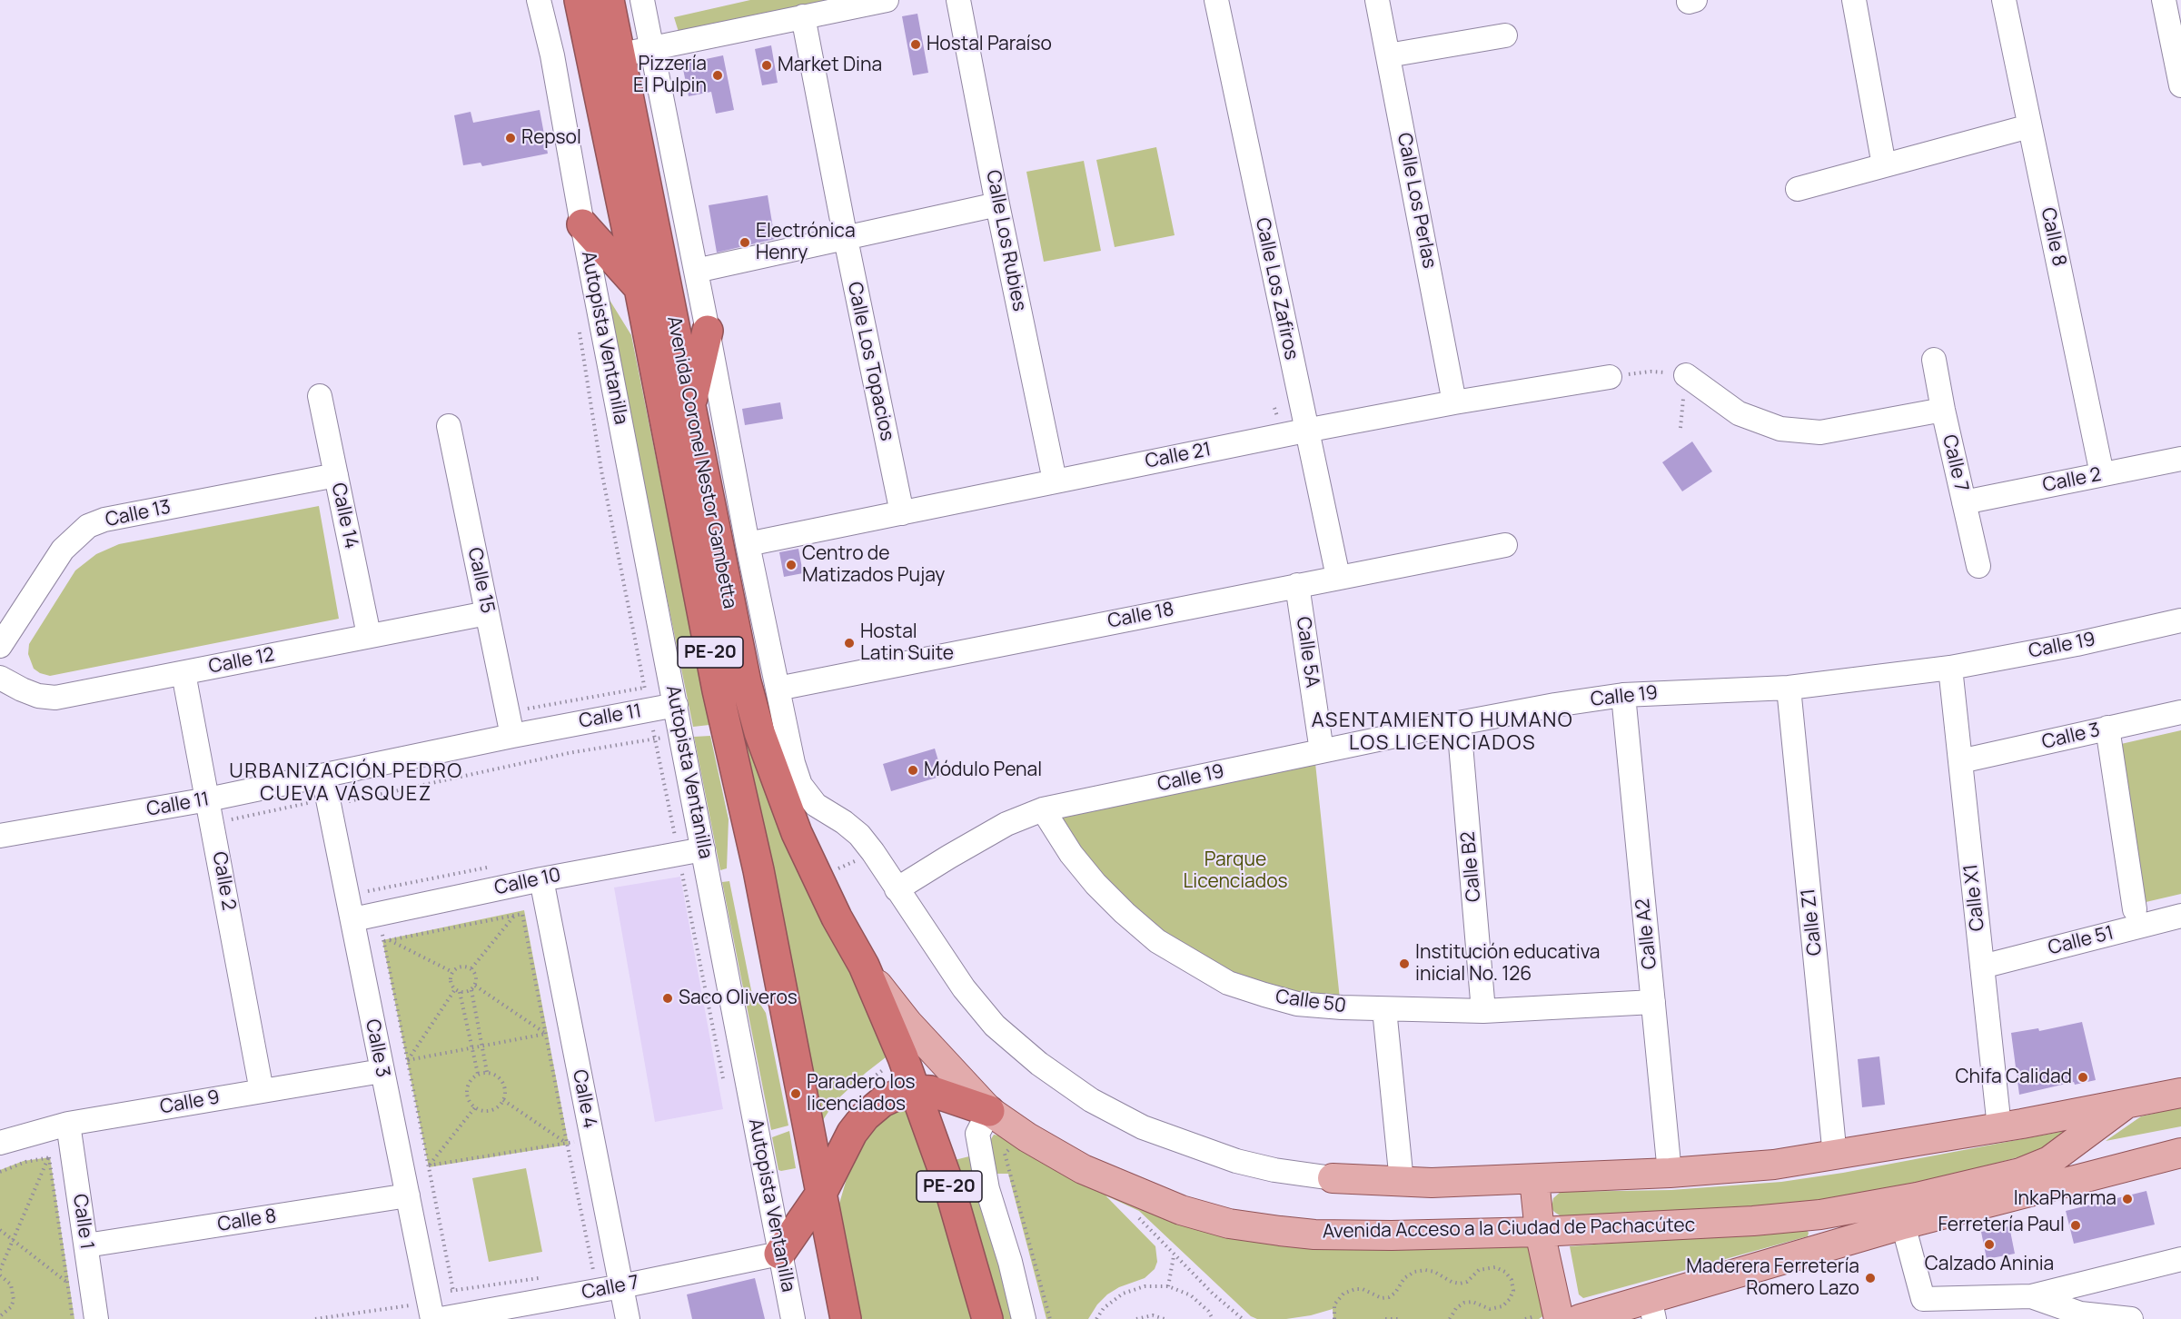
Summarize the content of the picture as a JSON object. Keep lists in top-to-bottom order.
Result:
{
  "streets": {
    "highway": ["Avenida Coronel Nestor Gambetta", "PE-20"],
    "main road": ["Avenida Acceso a la Ciudad de Pachacútec"],
    "street": [
      "Calle Los Perlas",
      "Calle 8",
      "Calle Los Rubies",
      "Calle Los Zafiros",
      "Autopista Ventanilla",
      "Calle Los Topacios",
      "Calle 21",
      "Calle 7",
      "Calle 2",
      "Calle 13",
      "Calle 14",
      "Calle 15",
      "Calle 18",
      "Calle 19",
      "Calle 5A",
      "Calle 12",
      "Calle 11",
      "Calle 3",
      "Calle B2",
      "Calle 10",
      "Calle X1",
      "Calle Z1",
      "Calle A2",
      "Calle 51",
      "Calle 50",
      "Calle 4",
      "Calle 9",
      "Calle 1"
    ]
  },
  "crossings": [
    ["Calle Los Perlas", "Calle 21"],
    ["Calle 8", "Calle 2"],
    ["Calle 8", "Calle 3"],
    ["Calle 8", "Calle 1"],
    ["Calle Los Rubies", "Calle 21"],
    ["Calle Los Zafiros", "Calle 21"],
    ["Calle Los Zafiros", "Calle 18"],
    ["Autopista Ventanilla", "Calle 7"],
    ["Autopista Ventanilla", "Calle 11"],
    ["Autopista Ventanilla", "Calle 10"],
    ["Calle Los Topacios", "Calle 21"],
    ["Avenida Coronel Nestor Gambetta", "PE-20"],
    ["Avenida Coronel Nestor Gambetta", "Avenida Acceso a la Ciudad de Pachacútec"],
    ["Calle 7", "Calle 2"],
    ["Calle 7", "Calle 4"],
    ["Calle 2", "Calle 12"],
    ["Calle 2", "Calle 11"],
    ["Calle 2", "Calle 9"],
    ["Calle 13", "Calle 14"],
    ["Calle 14", "Calle 12"],
    ["Calle 15", "Calle 12"],
    ["Calle 15", "Calle 11"],
    ["Calle 18", "Calle 5A"],
    ["Calle 19", "Calle 5A"],
    ["Calle 19", "Calle B2"],
    ["Calle 19", "Calle X1"],
    ["Calle 19", "Calle Z1"],
    ["Calle 19", "Calle A2"],
    ["Calle 19", "Calle 50"],
    ["Calle 19", "Avenida Acceso a la Ciudad de Pachacútec"],
    ["Calle 11", "Calle 3"],
    ["Calle 3", "Calle 10"],
    ["Calle 3", "Calle X1"],
    ["Calle 3", "Calle 9"],
    ["Calle B2", "Calle 50"],
    ["Calle 10", "Calle 4"],
    ["Calle X1", "Calle 51"],
    ["Calle X1", "Avenida Acceso a la Ciudad de Pachacútec"],
    ["Calle Z1", "Avenida Acceso a la Ciudad de Pachacútec"],
    ["Calle A2", "Calle 50"],
    ["Calle A2", "Avenida Acceso a la Ciudad de Pachacútec"],
    ["Calle 9", "Calle 1"]
  ],
  "districts": ["ASENTAMIENTO HUMANO LOS LICENCIADOS", "URBANIZACIÓN PEDRO CUEVA VÁSQUEZ"],
  "parks": ["Parque Licenciados"],
  "places": [
    "Hostal Paraíso",
    "Market Dina",
    "Pizzería El Pulpin",
    "Repsol",
    "Electrónica Henry",
    "Centro de Matizados Pujay",
    "Hostal Latin Suite",
    "Módulo Penal",
    "Institución educativa inicial No. 126",
    "Saco Oliveros",
    "Chifa Calidad",
    "Paradero los licenciados",
    "InkaPharma",
    "Ferretería Paul",
    "Calzado Aninia",
    "Maderera Ferretería Romero Lazo"
  ]
}
